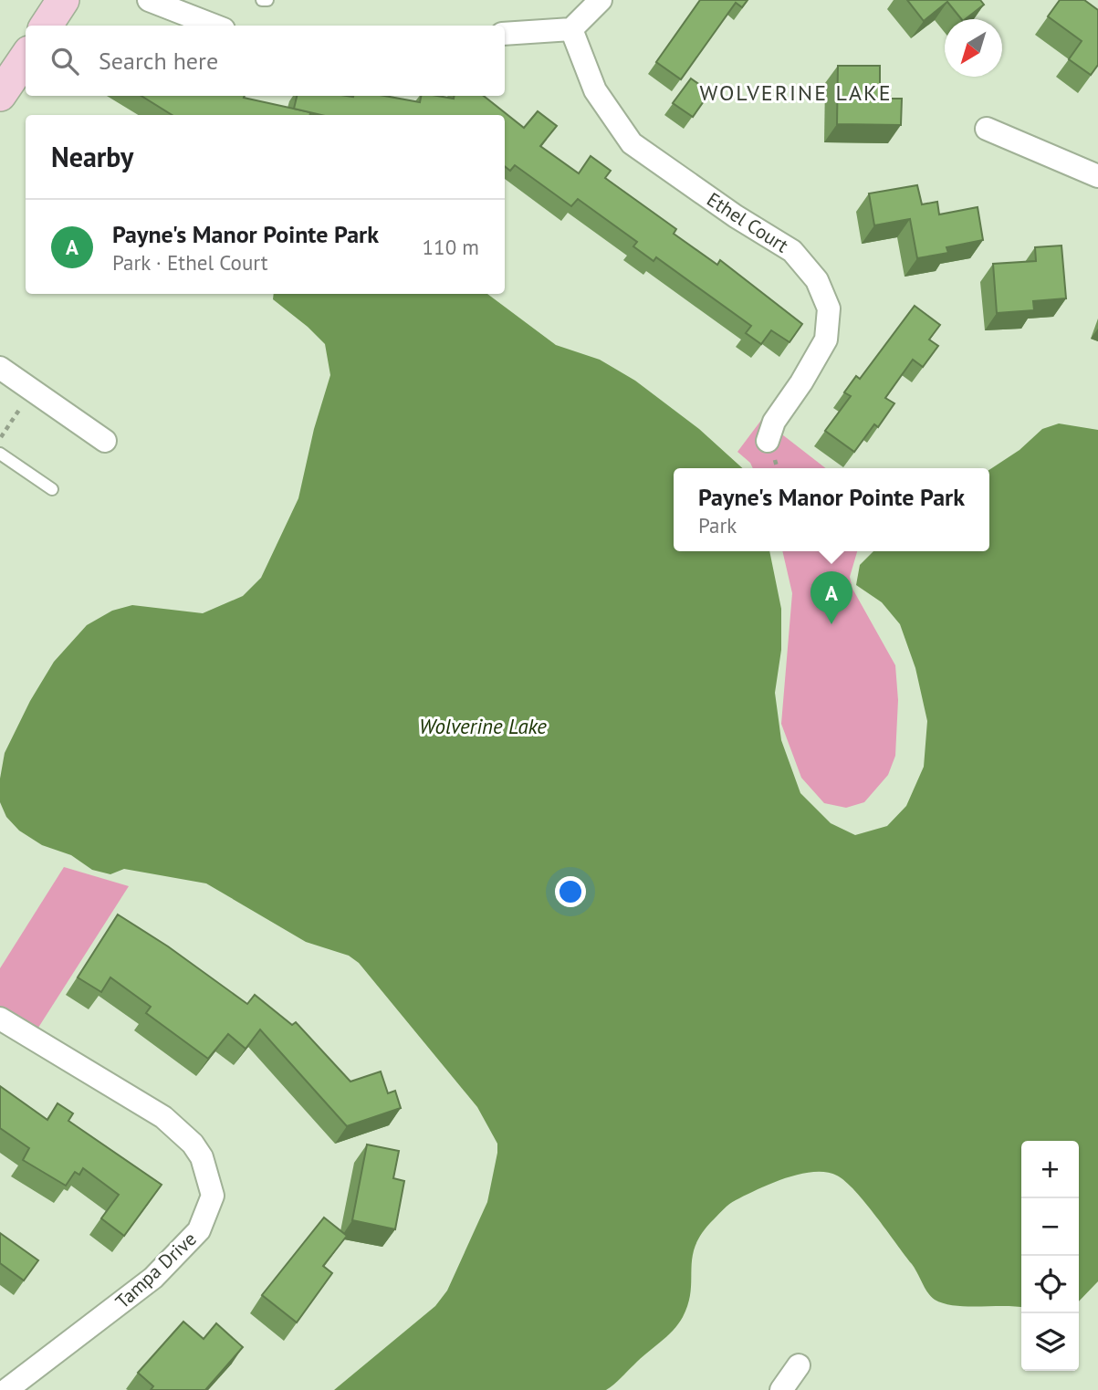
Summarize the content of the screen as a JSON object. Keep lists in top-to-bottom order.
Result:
{
  "streets": {
    "street": ["Ethel Court", "Tampa Drive"]
  },
  "districts": ["WOLVERINE LAKE"],
  "water": ["Wolverine Lake"],
  "north": "bottom left",
  "page": {
    "search": "Search here",
    "heading": "Nearby",
    "list": [
      {
        "mark": "A",
        "name": "Payne's Manor Pointe Park",
        "note": "Park · Ethel Court",
        "value": "110 m"
      }
    ],
    "popup": ["Payne's Manor Pointe Park", "Park"],
    "pins": "A",
    "map_buttons": ["+", "−"]
  }
}
